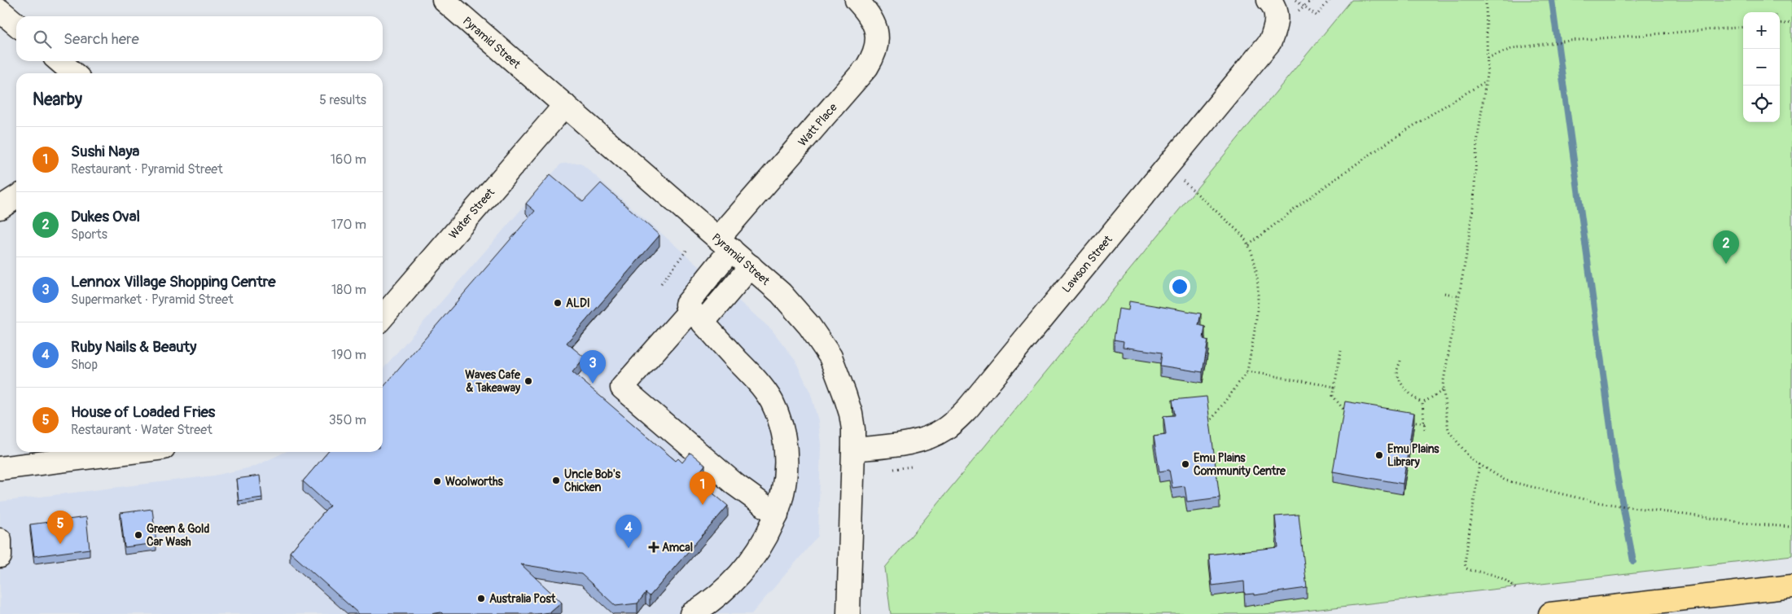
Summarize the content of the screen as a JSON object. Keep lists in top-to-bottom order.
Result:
{
  "streets": {
    "street": [
      "Pyramid Street",
      "Watt Place",
      "Water Street",
      "Lawson Street"
    ]
  },
  "crossings": [
    ["Pyramid Street", "Watt Place"],
    ["Pyramid Street", "Water Street"],
    ["Pyramid Street", "Lawson Street"]
  ],
  "places": {
    "other": [
      "ALDI",
      "Waves Cafe & Takeaway",
      "Emu Plains Library",
      "Emu Plains Community Centre",
      "Uncle Bob's Chicken",
      "Woolworths",
      "Green & Gold Car Wash",
      "Australia Post"
    ],
    "health": ["Amcal"]
  },
  "page": {
    "map_buttons": ["+", "−"],
    "search": "Search here",
    "heading": ["Nearby", "5 results"],
    "list": [
      {
        "mark": "1",
        "name": "Sushi Naya",
        "note": "Restaurant · Pyramid Street",
        "value": "160 m"
      },
      {
        "mark": "2",
        "name": "Dukes Oval",
        "note": "Sports",
        "value": "170 m"
      },
      {
        "mark": "3",
        "name": "Lennox Village Shopping Centre",
        "note": "Supermarket · Pyramid Street",
        "value": "180 m"
      },
      {
        "mark": "4",
        "name": "Ruby Nails & Beauty",
        "note": "Shop",
        "value": "190 m"
      },
      {
        "mark": "5",
        "name": "House of Loaded Fries",
        "note": "Restaurant · Water Street",
        "value": "350 m"
      }
    ],
    "pins": [
      "2",
      "3",
      "1",
      "5",
      "4"
    ]
  }
}
